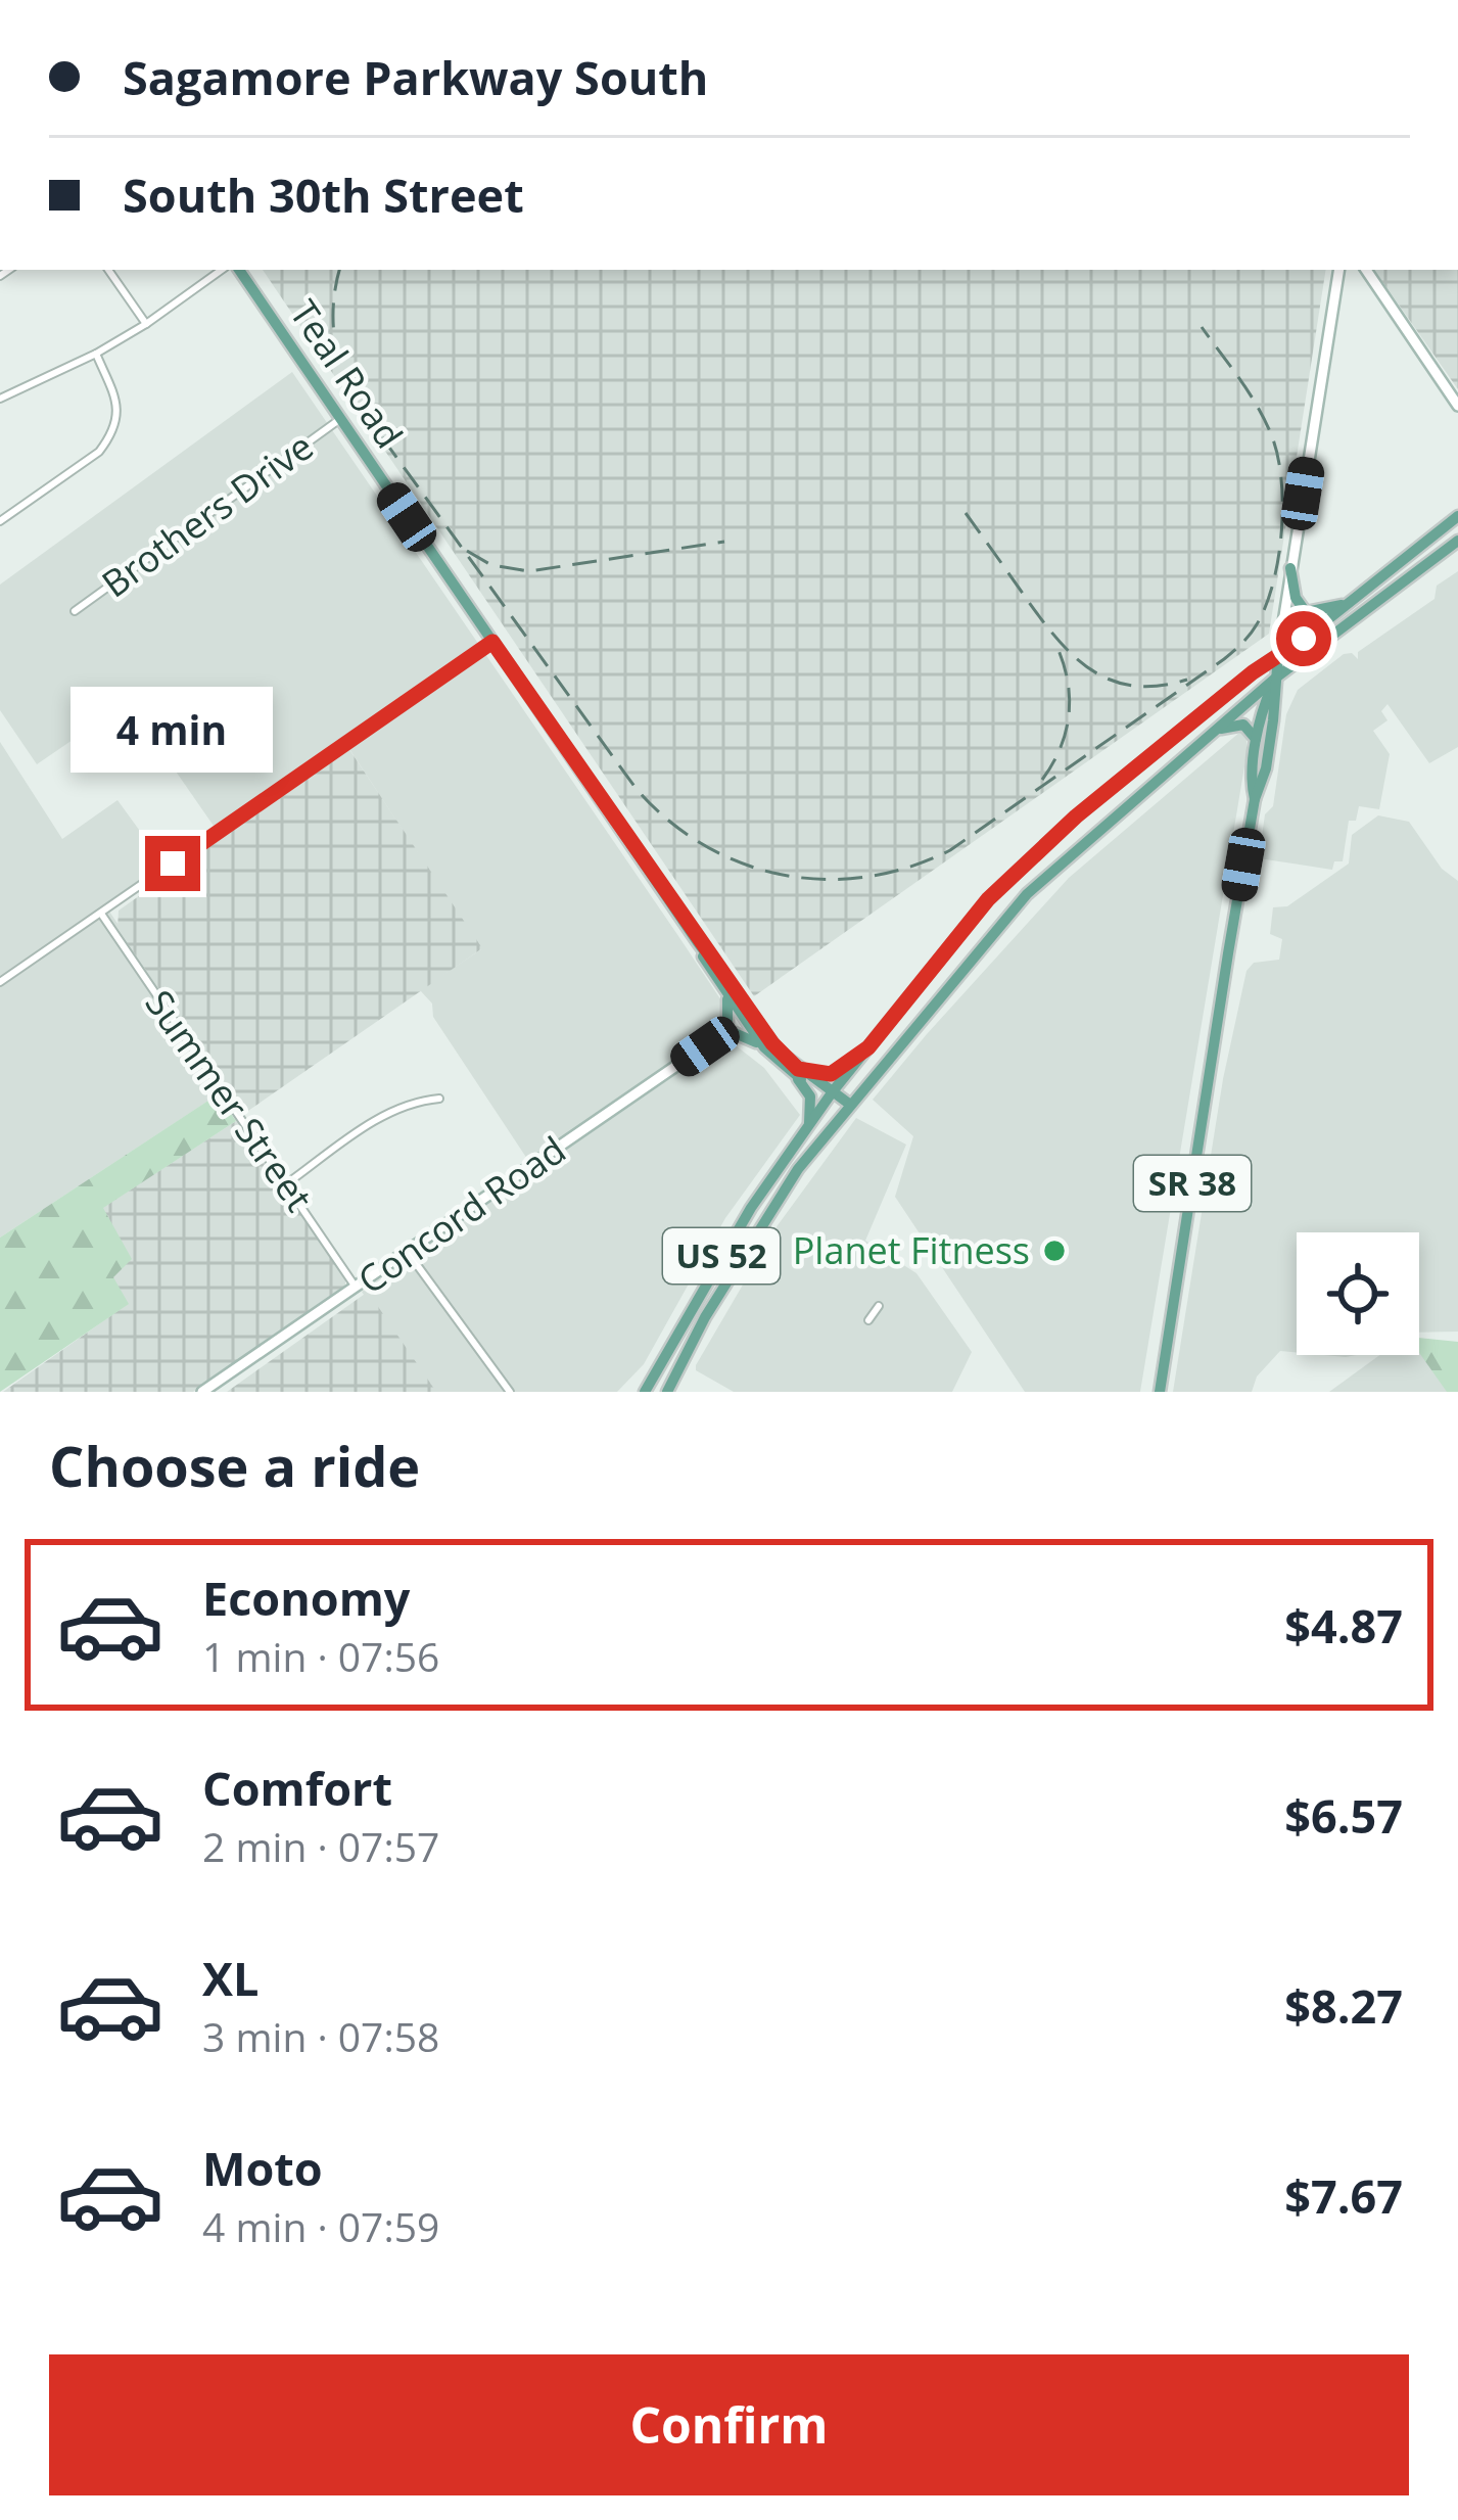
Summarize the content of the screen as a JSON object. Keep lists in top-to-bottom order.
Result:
{
  "streets": {
    "main road": ["Teal Road", "SR 38", "US 52"],
    "street": ["Brothers Drive", "Summer Street", "Concord Road"]
  },
  "crossings": [
    ["Teal Road", "Brothers Drive"],
    ["Teal Road", "US 52"],
    ["Summer Street", "Concord Road"]
  ],
  "places": ["Planet Fitness"],
  "page": {
    "banner": ["Sagamore Parkway South", "South 30th Street"],
    "bubble": "4 min",
    "heading": "Choose a ride",
    "list": [
      {
        "name": "Economy",
        "note": "1 min · 07:56",
        "value": "$4.87"
      },
      {
        "name": "Comfort",
        "note": "2 min · 07:57",
        "value": "$6.57"
      },
      {
        "name": "XL",
        "note": "3 min · 07:58",
        "value": "$8.27"
      },
      {
        "name": "Moto",
        "note": "4 min · 07:59",
        "value": "$7.67"
      }
    ],
    "buttons": "Confirm"
  }
}
